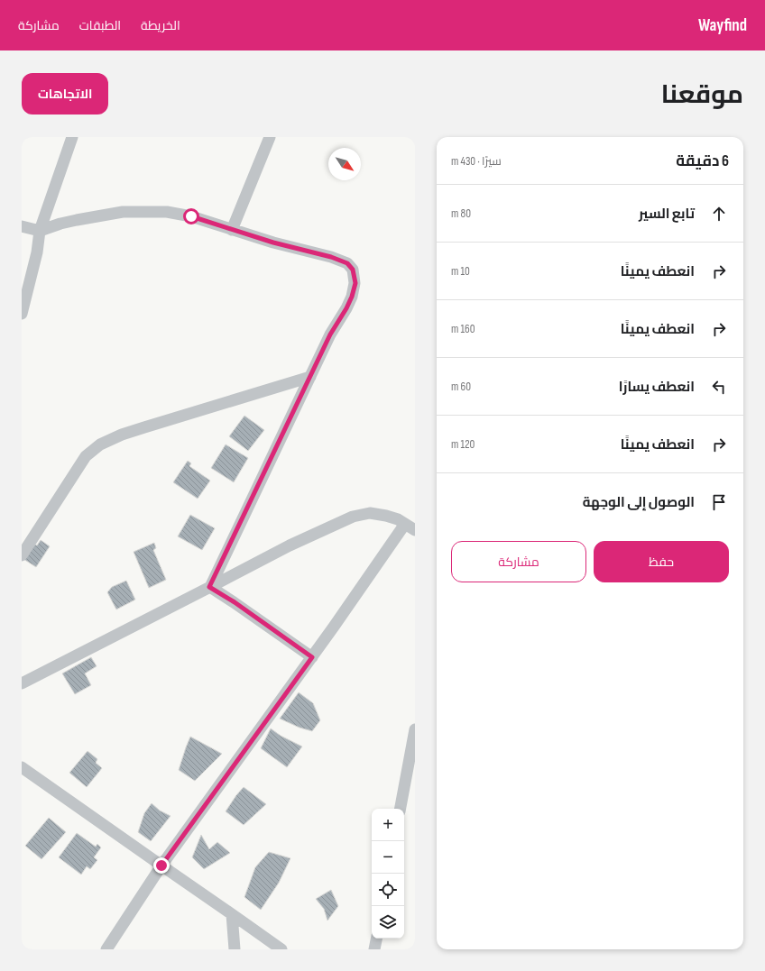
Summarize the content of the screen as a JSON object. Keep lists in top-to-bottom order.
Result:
{
  "north": "bottom right",
  "page": {
    "header": "Wayfind",
    "nav": ["الخريطة", "الطبقات", "مشاركة"],
    "title": "موقعنا",
    "buttons": [
      "الاتجاهات",
      ["حفظ", "مشاركة"]
    ],
    "heading": ["6 دقيقة", "سيرًا · 430 m"],
    "list": [
      ["تابع السير", "80 m"],
      ["انعطف يمينًا", "10 m"],
      ["انعطف يمينًا", "160 m"],
      ["انعطف يسارًا", "60 m"],
      ["انعطف يمينًا", "120 m"],
      "الوصول إلى الوجهة"
    ],
    "map_buttons": ["+", "−"]
  }
}
